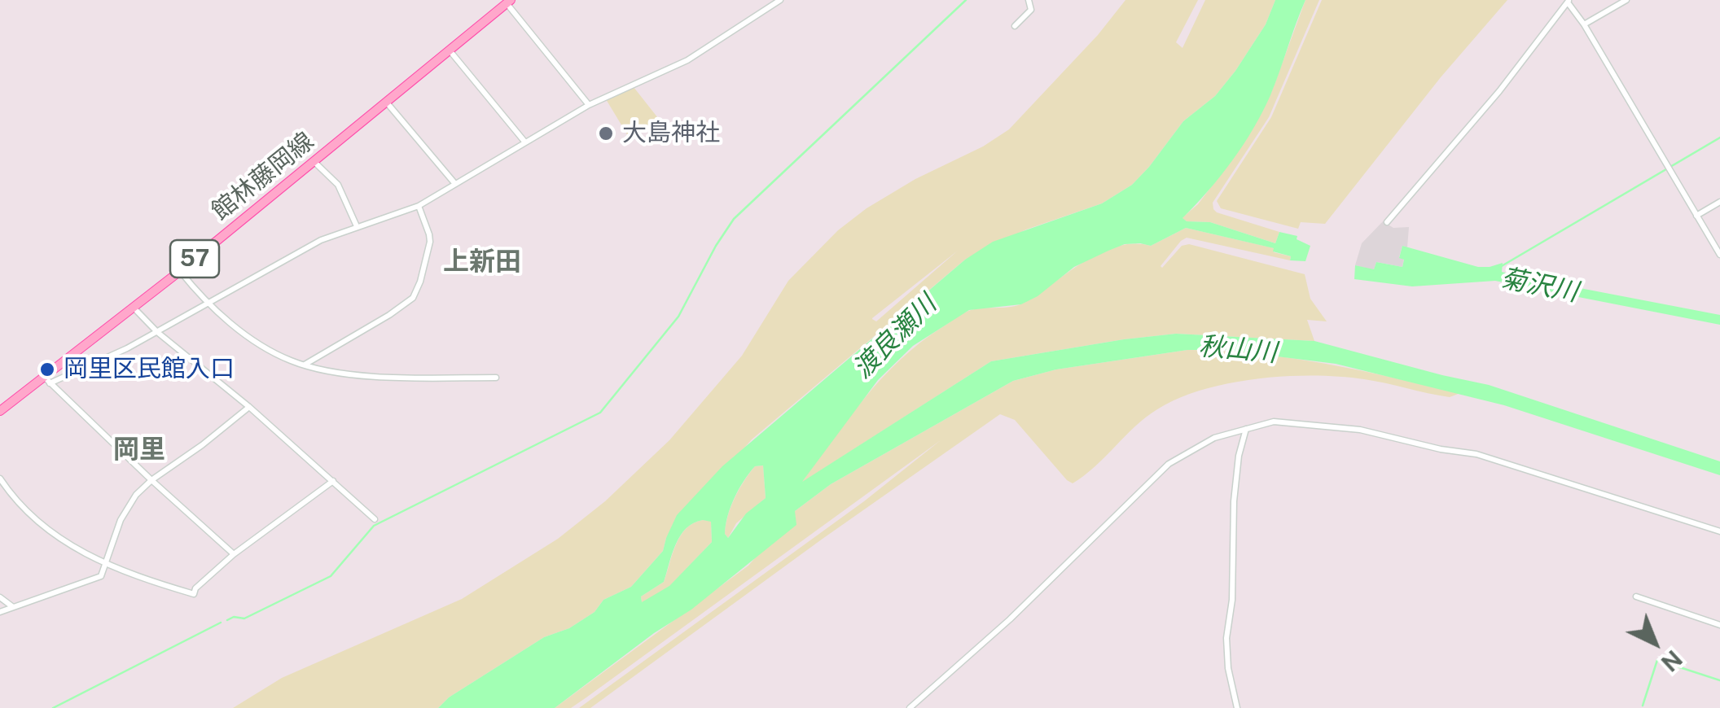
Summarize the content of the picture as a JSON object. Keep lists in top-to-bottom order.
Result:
{
  "streets": {
    "main road": ["館林藤岡線", "57"]
  },
  "districts": ["上新田", "岡里"],
  "water": ["菊沢川", "渡良瀬川", "秋山川"],
  "places": ["大島神社", "岡里区民館入口"],
  "north": "bottom right"
}
